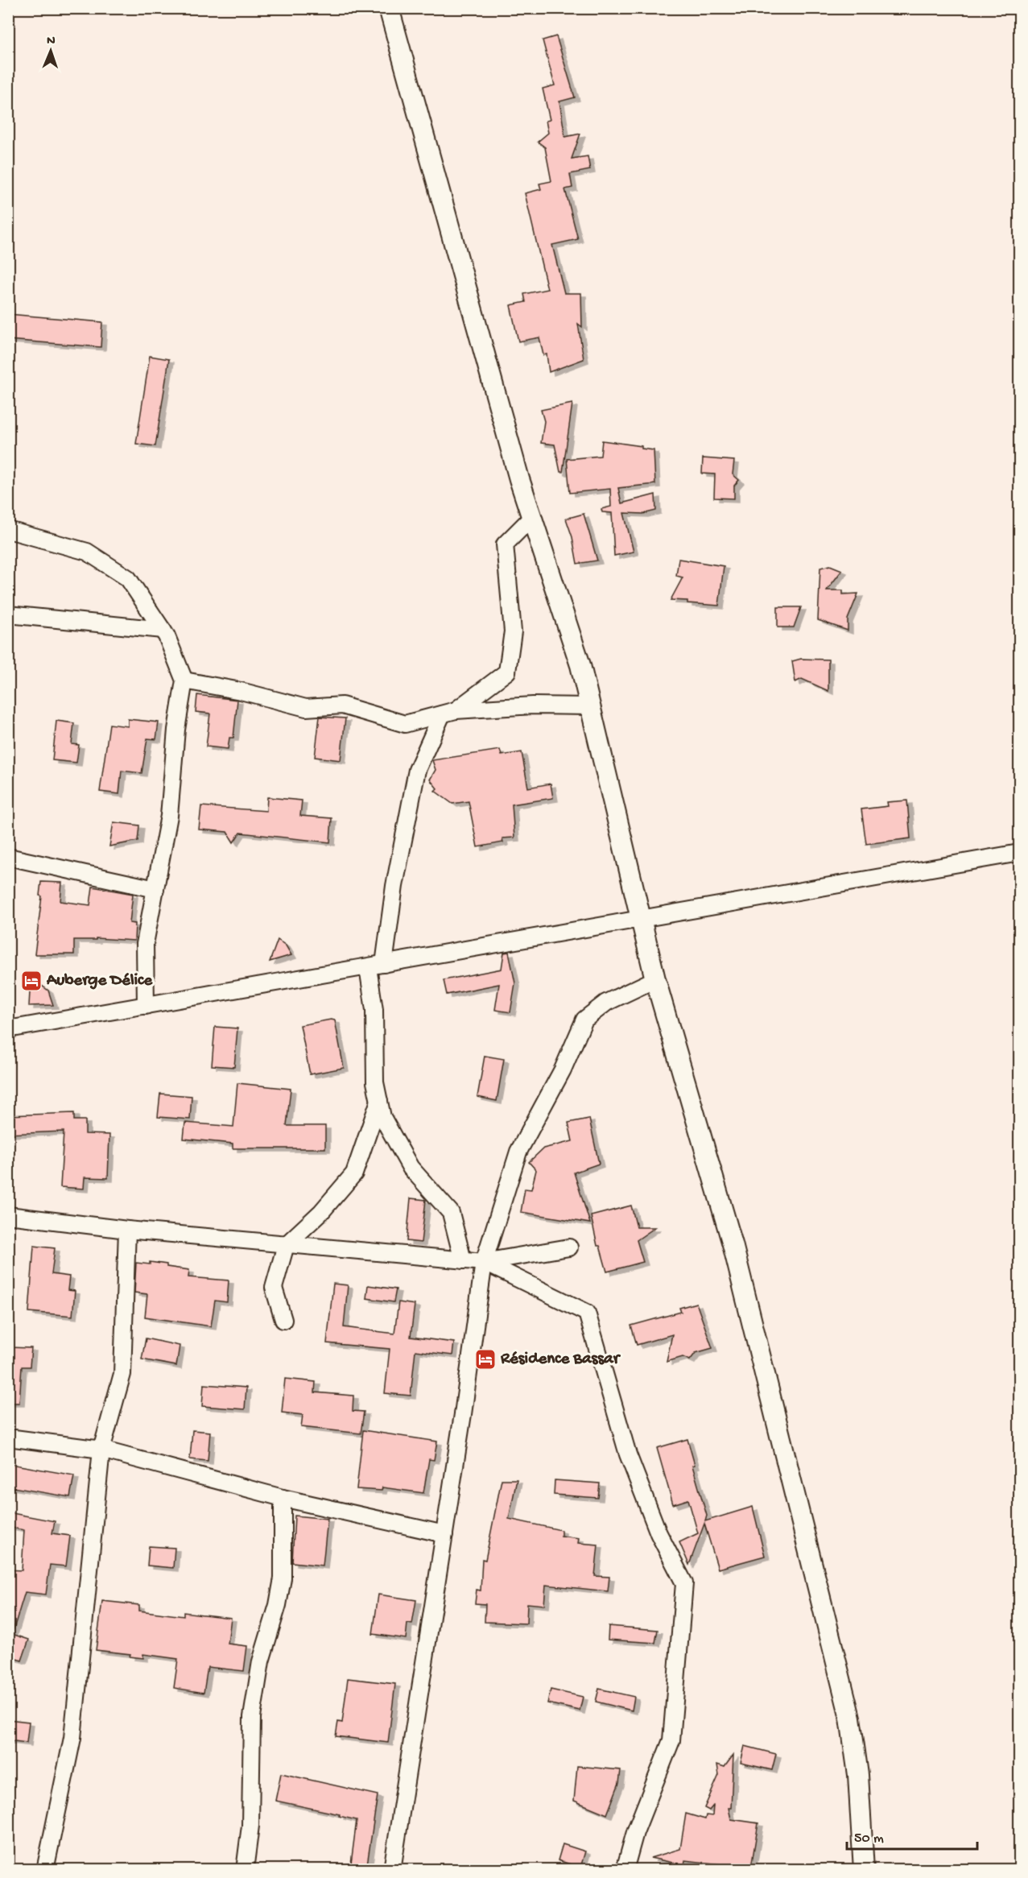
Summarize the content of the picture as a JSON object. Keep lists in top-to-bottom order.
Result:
{
  "places": {
    "hotel": ["Auberge Délice", "Résidence Bassar"]
  },
  "scale_bar": "50 m",
  "north": "top"
}
